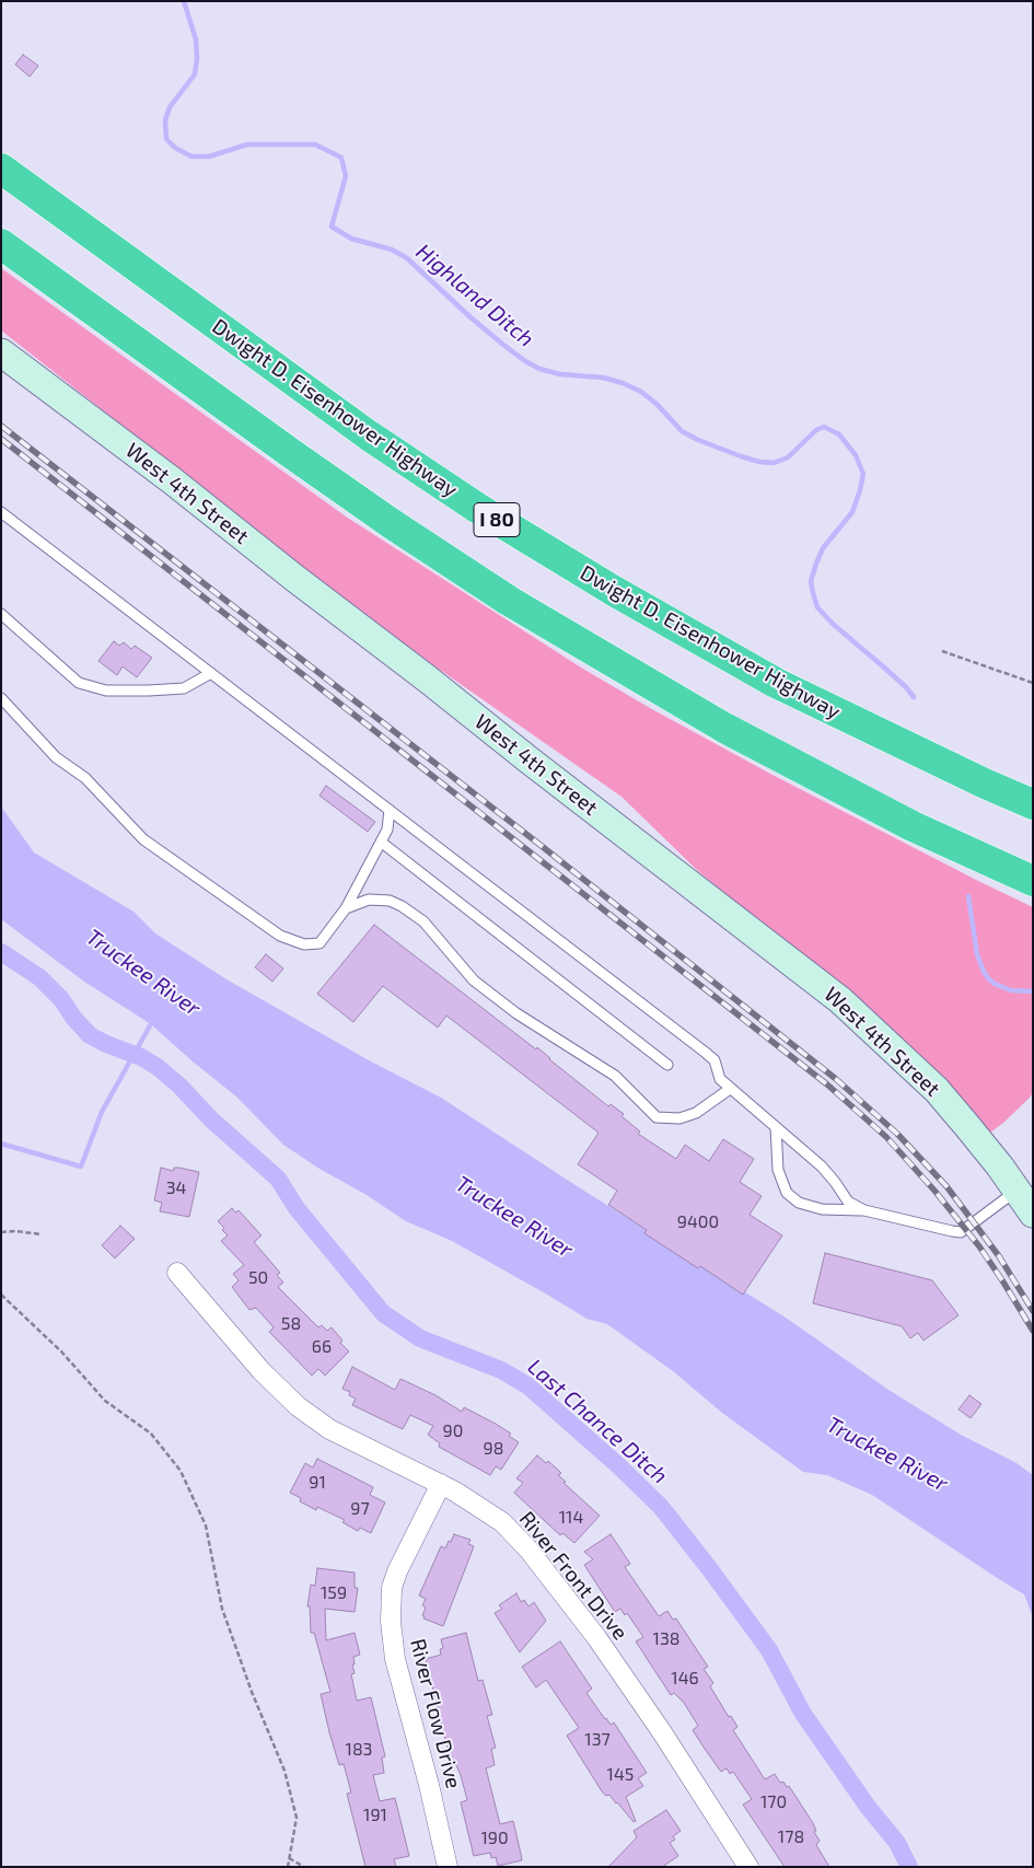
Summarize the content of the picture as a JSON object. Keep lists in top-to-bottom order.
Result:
{
  "streets": {
    "highway": ["Dwight D. Eisenhower Highway", "I 80"],
    "main road": ["West 4th Street"],
    "street": ["River Front Drive", "River Flow Drive"]
  },
  "crossings": [
    ["River Front Drive", "River Flow Drive"]
  ],
  "water": ["Highland Ditch", "Truckee River", "Last Chance Ditch"],
  "house_numbers": [
    "34",
    "9400",
    "50",
    "58",
    "66",
    "90",
    "98",
    "91",
    "97",
    "114",
    "159",
    "138",
    "146",
    "137",
    "183",
    "145",
    "170",
    "191",
    "178",
    "190"
  ]
}
